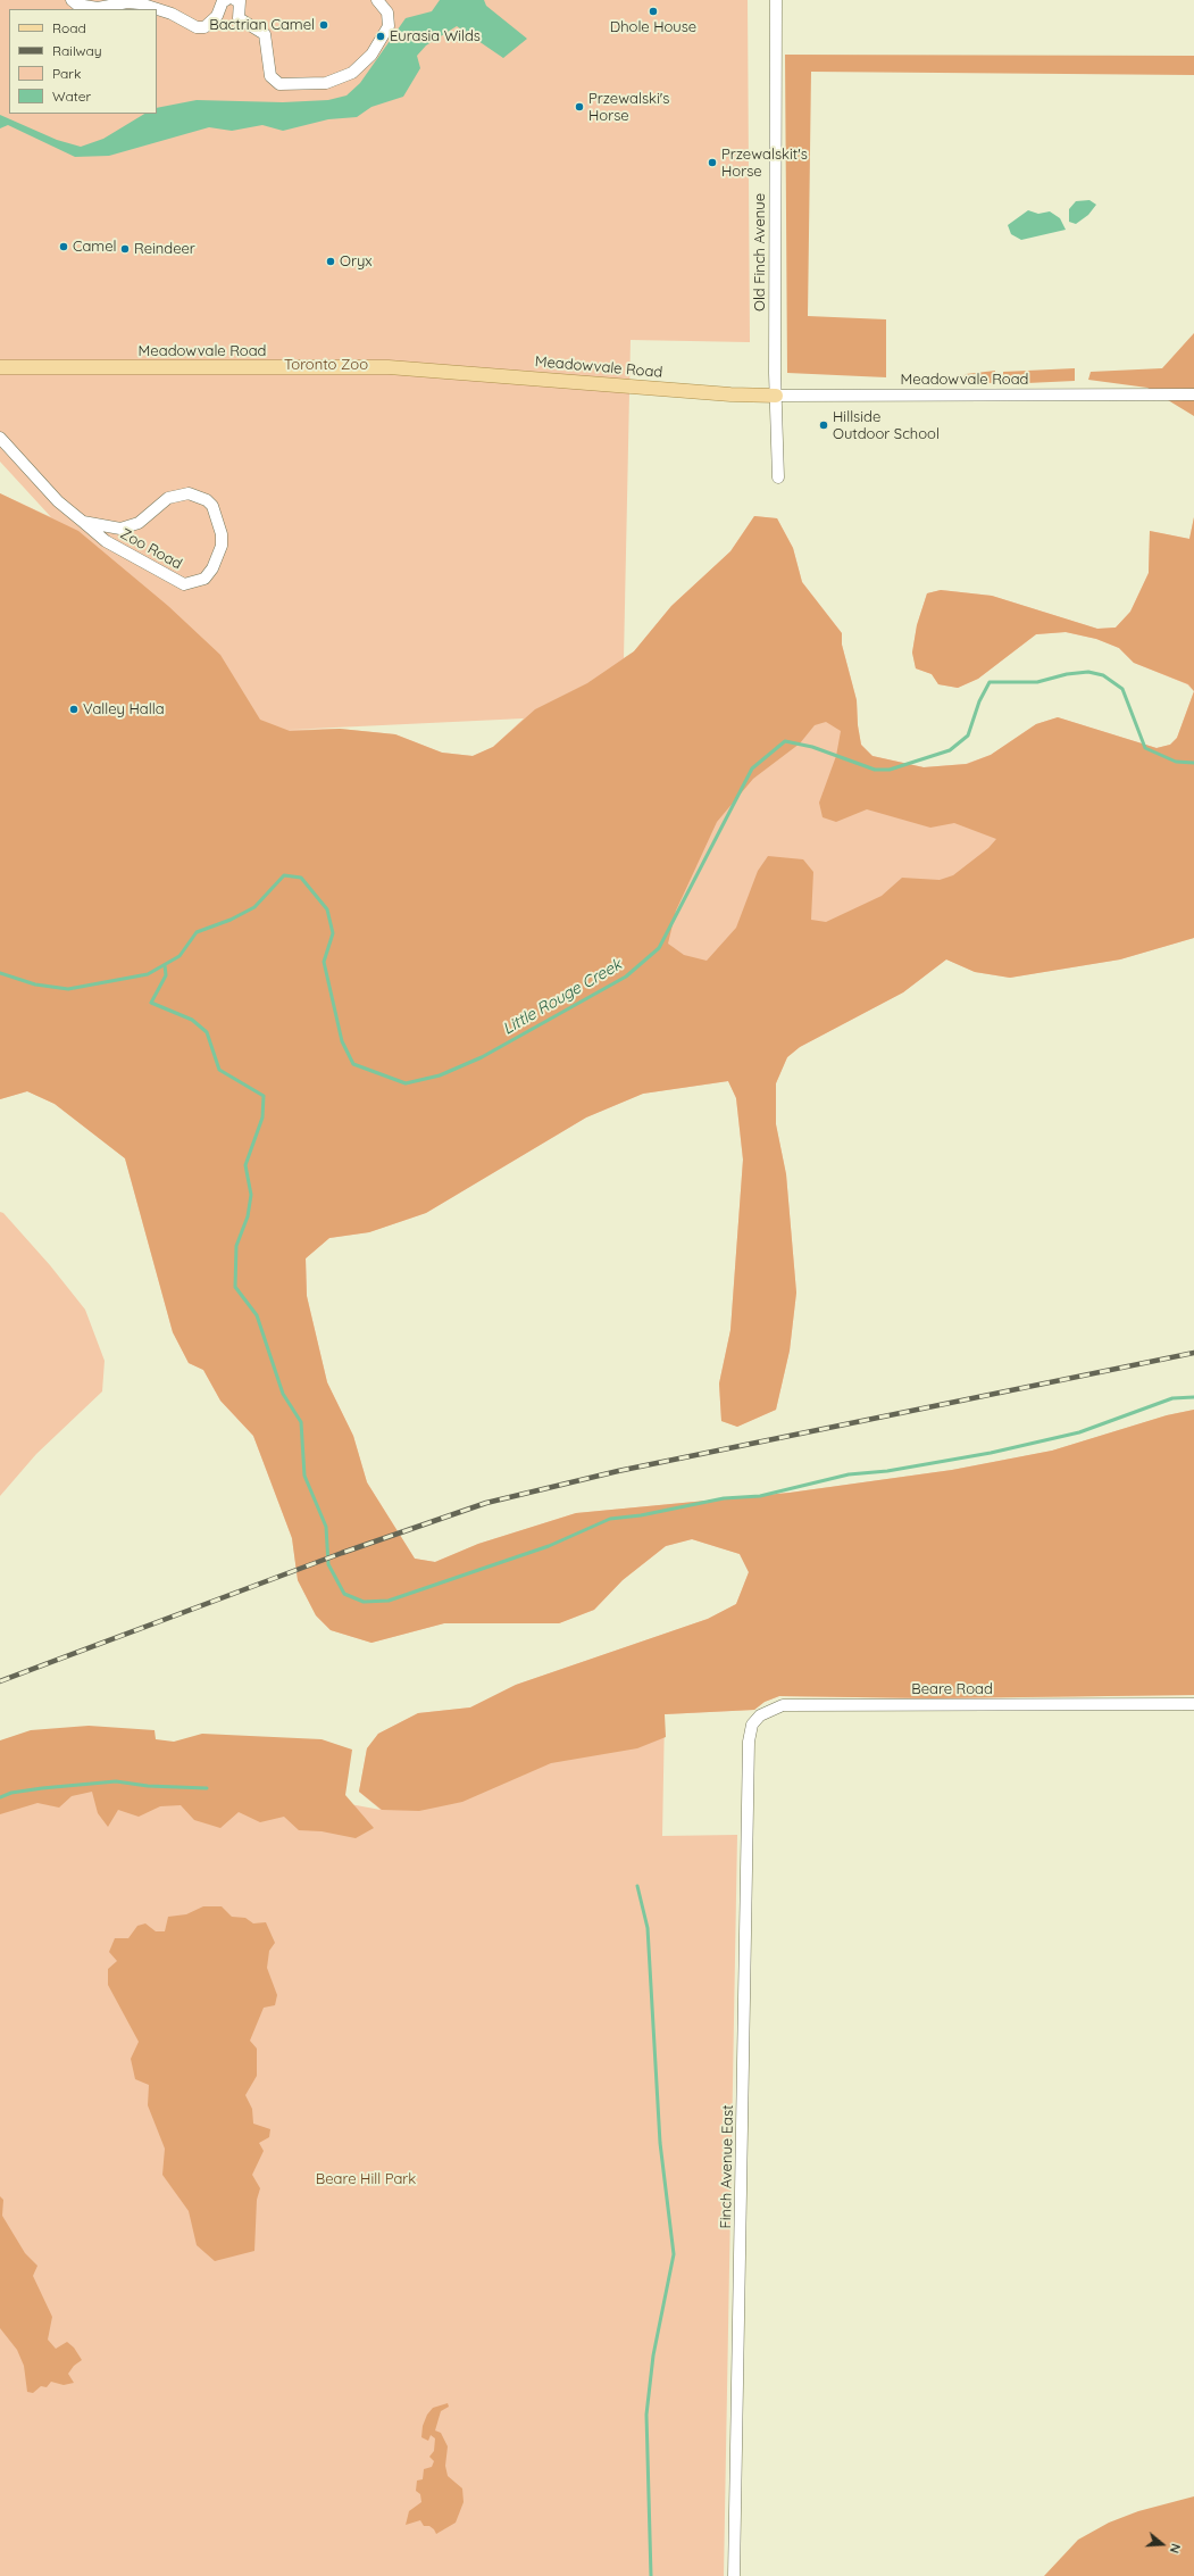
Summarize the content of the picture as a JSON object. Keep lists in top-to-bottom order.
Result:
{
  "streets": {
    "main road": ["Meadowvale Road"],
    "street": [
      "Old Finch Avenue",
      "Zoo Road",
      "Beare Road",
      "Finch Avenue East"
    ]
  },
  "crossings": [
    ["Old Finch Avenue", "Meadowvale Road"],
    ["Beare Road", "Finch Avenue East"]
  ],
  "water": ["Little Rouge Creek"],
  "parks": ["Toronto Zoo", "Beare Hill Park"],
  "places": [
    "Dhole House",
    "Bactrian Camel",
    "Eurasia Wilds",
    "Przewalski's Horse",
    "Przewalskit's Horse",
    "Camel",
    "Reindeer",
    "Oryx",
    "Hillside Outdoor School",
    "Valley Halla"
  ],
  "legend": [
    "Road",
    "Railway",
    "Park",
    "Water"
  ],
  "north": "right"
}
